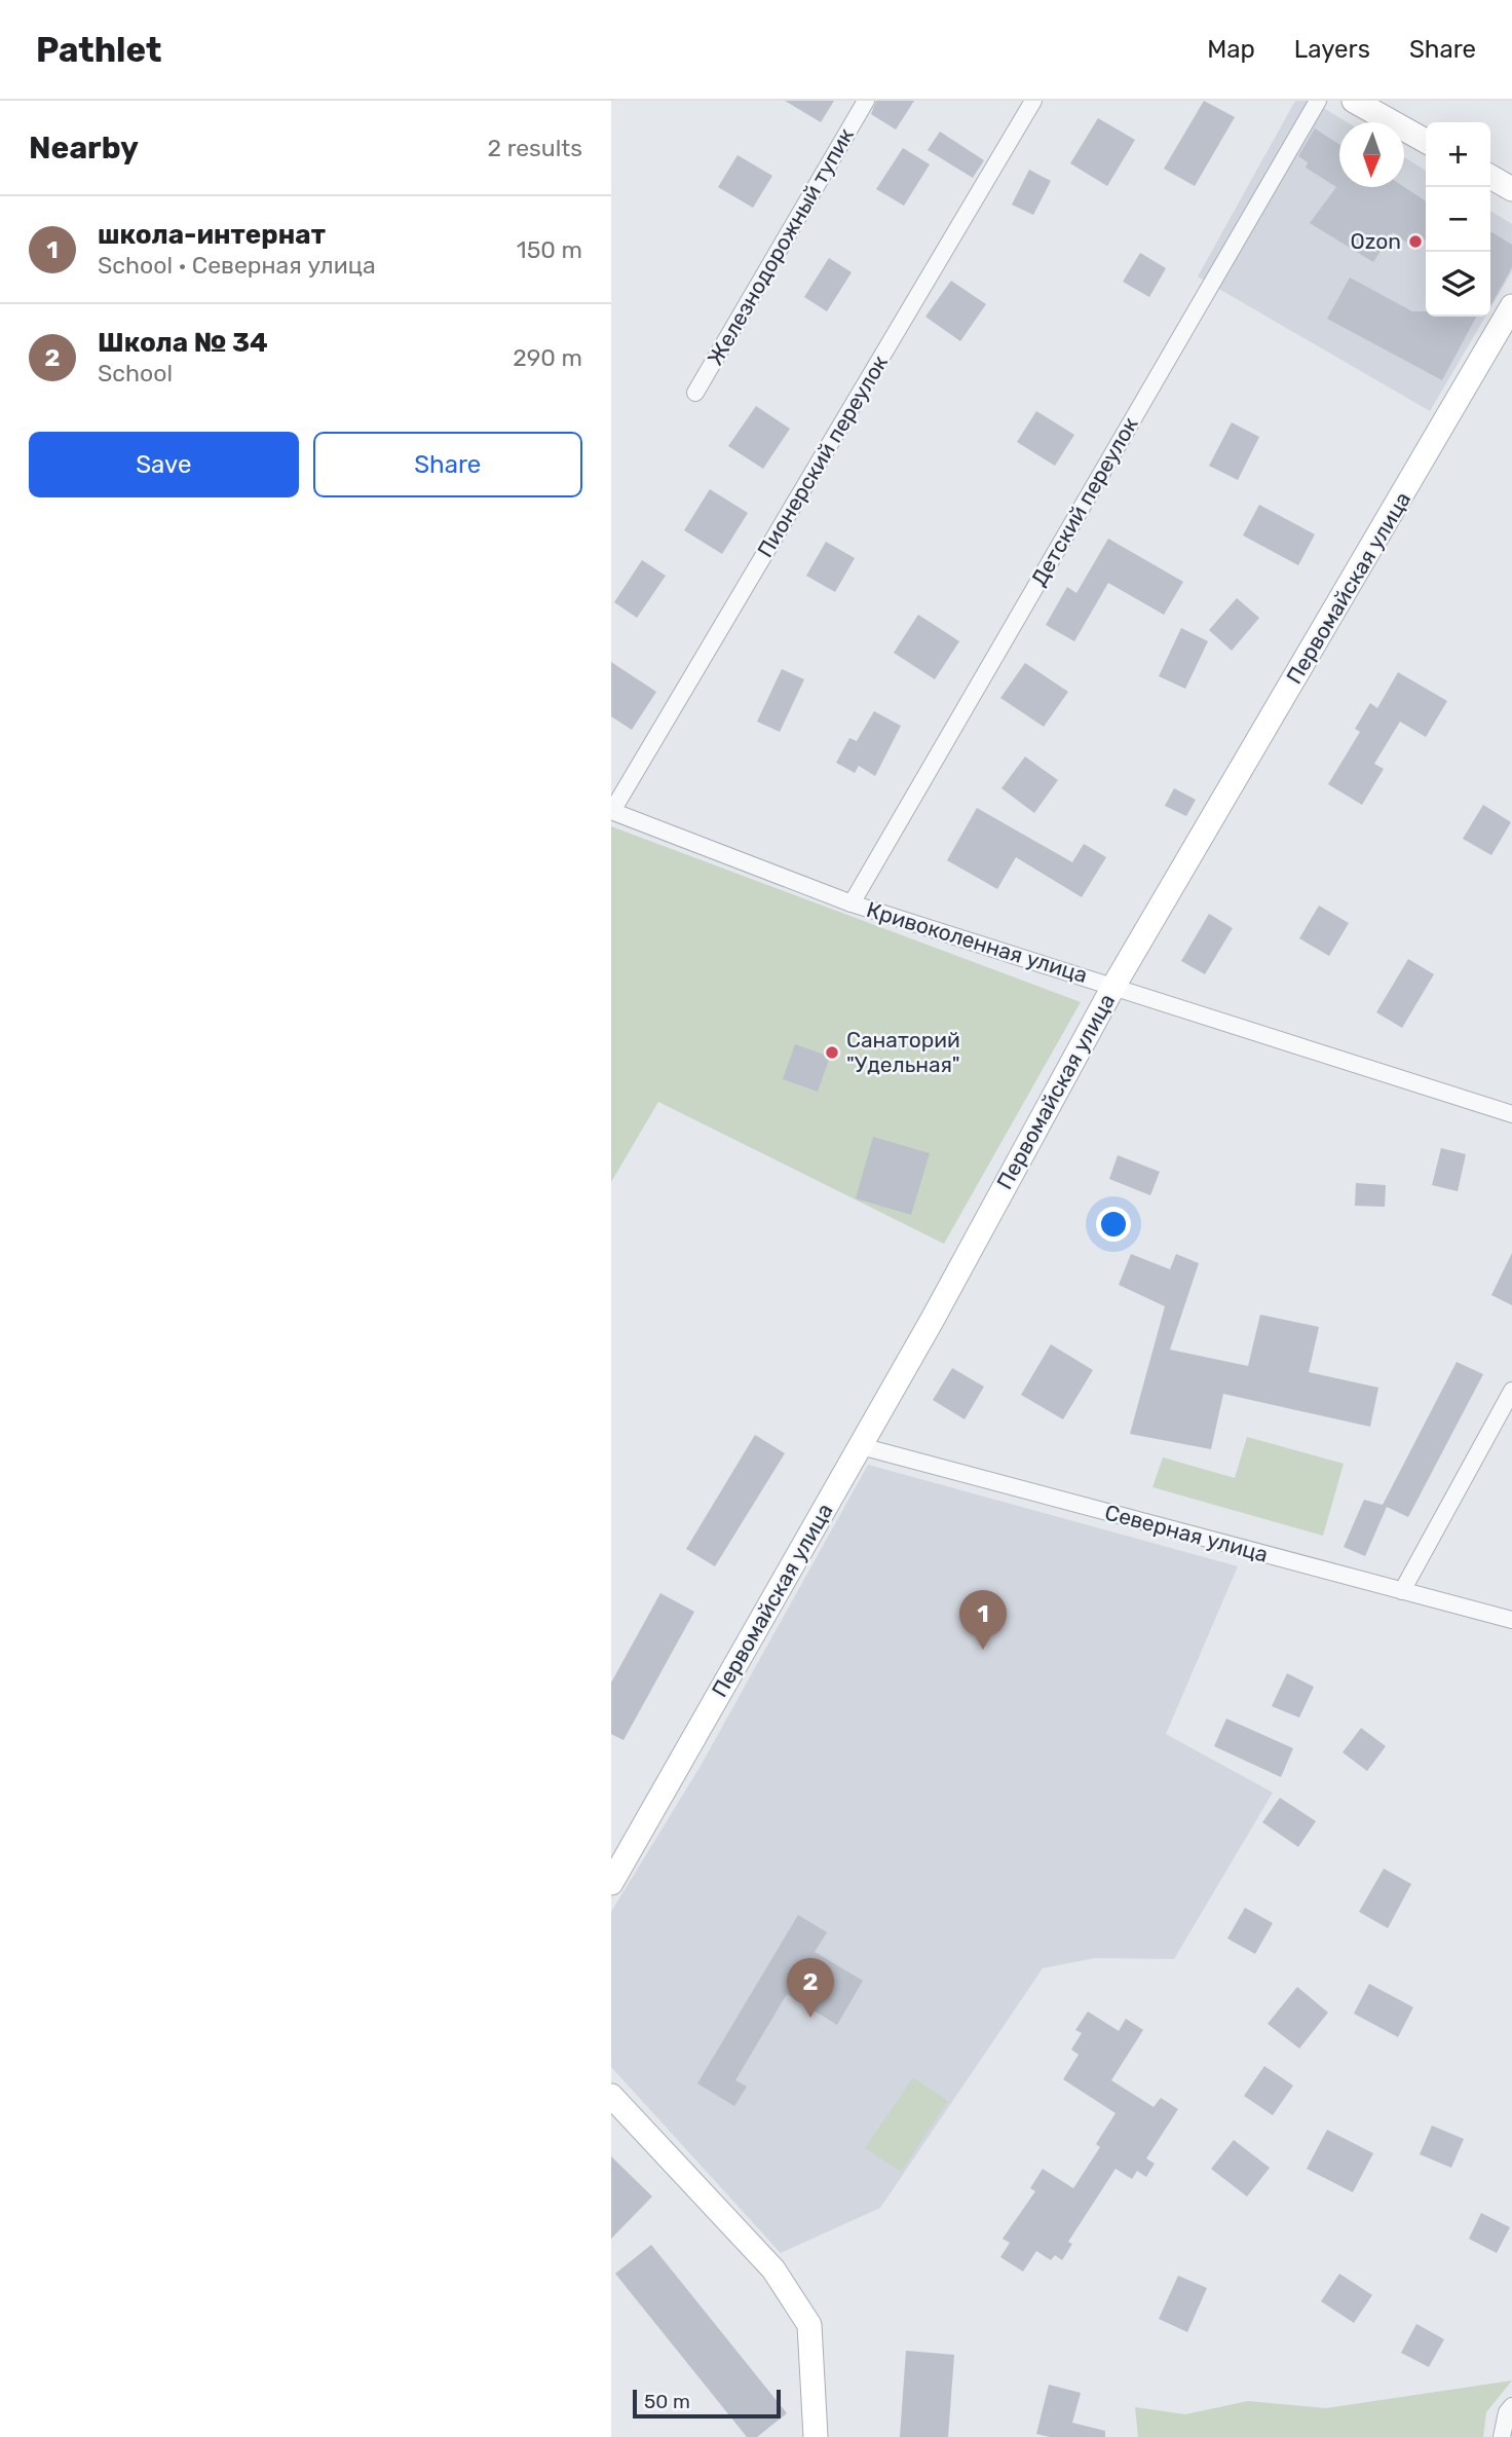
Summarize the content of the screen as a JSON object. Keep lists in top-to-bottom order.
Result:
{
  "streets": {
    "main road": ["Первомайская улица"],
    "street": [
      "Железнодорожный тупик",
      "Пионерский переулок",
      "Детский переулок",
      "Кривоколенная улица",
      "Северная улица"
    ]
  },
  "crossings": [
    ["Пионерский переулок", "Кривоколенная улица"],
    ["Детский переулок", "Кривоколенная улица"],
    ["Первомайская улица", "Кривоколенная улица"],
    ["Первомайская улица", "Северная улица"]
  ],
  "places": ["Ozon", "Санаторий \"Удельная\""],
  "scale_bar": "50 m",
  "north": "bottom",
  "page": {
    "header": "Pathlet",
    "nav": ["Map", "Layers", "Share"],
    "heading": ["Nearby", "2 results"],
    "map_buttons": ["+", "−"],
    "list": [
      {
        "mark": "1",
        "name": "школа-интернат",
        "note": "School · Северная улица",
        "value": "150 m"
      },
      {
        "mark": "2",
        "name": "Школа № 34",
        "note": "School",
        "value": "290 m"
      }
    ],
    "buttons": ["Save", "Share"],
    "pins": ["1", "2"],
    "scale": "50 m"
  }
}
